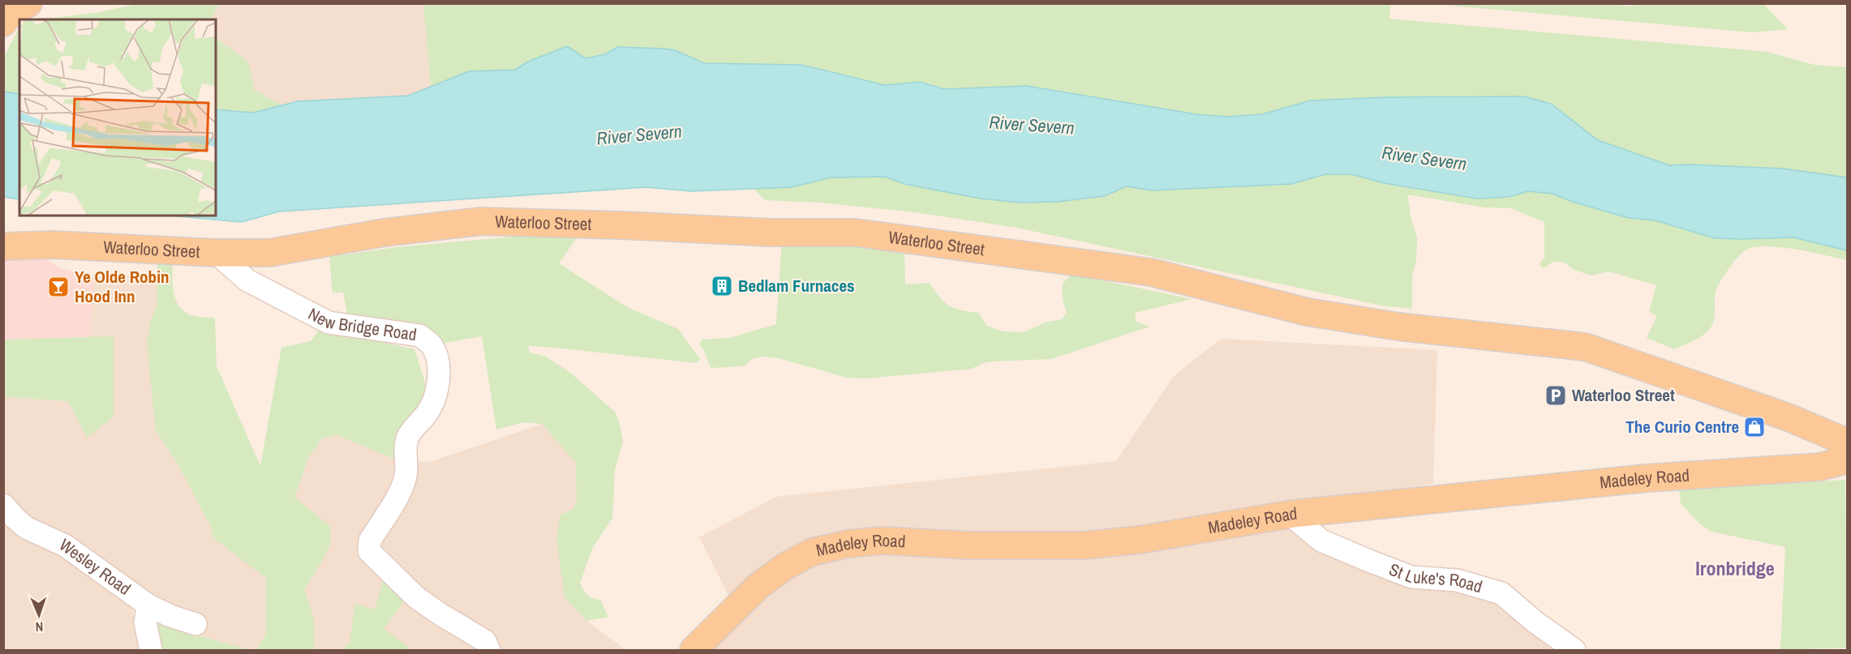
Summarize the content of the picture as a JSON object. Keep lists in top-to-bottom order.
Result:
{
  "streets": {
    "main road": ["Waterloo Street", "Madeley Road"],
    "street": ["New Bridge Road", "Wesley Road", "St Luke's Road"]
  },
  "crossings": [
    ["Waterloo Street", "New Bridge Road"],
    ["Madeley Road", "St Luke's Road"]
  ],
  "districts": ["Ironbridge"],
  "water": ["River Severn"],
  "places": {
    "building": ["Bedlam Furnaces"],
    "bar": ["Ye Olde Robin Hood Inn"],
    "parking": ["Waterloo Street"],
    "shop": ["The Curio Centre"]
  },
  "north": "bottom"
}
